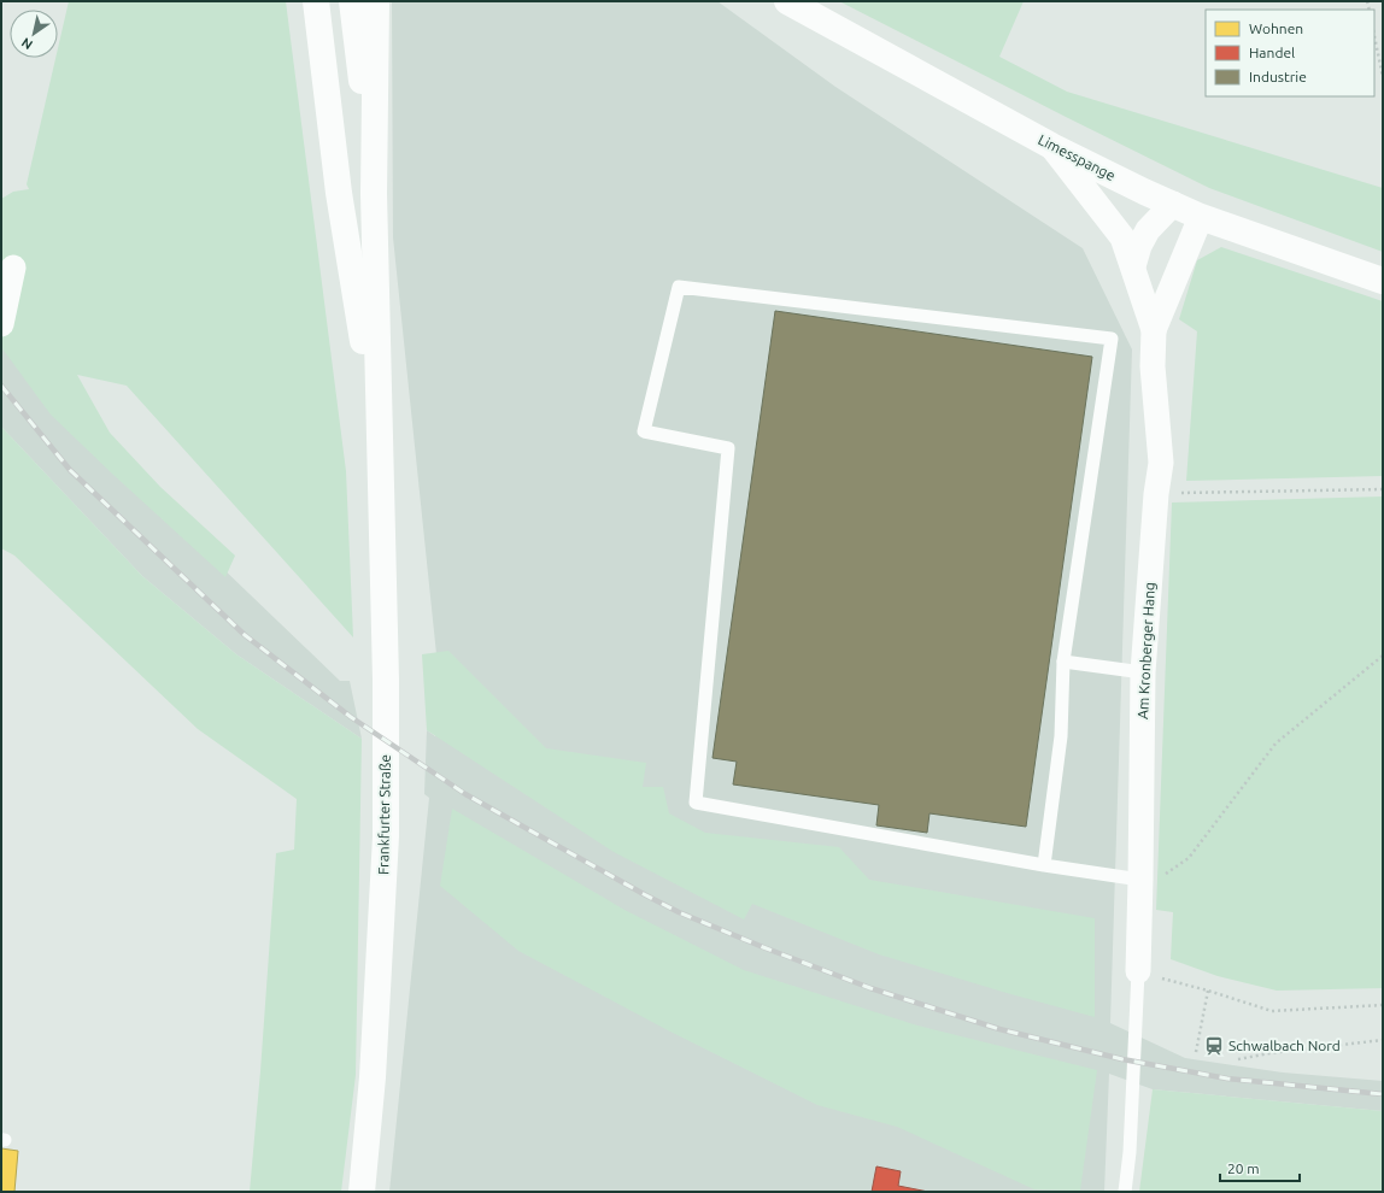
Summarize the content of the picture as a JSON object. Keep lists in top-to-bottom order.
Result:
{
  "streets": {
    "main road": ["Limesspange", "Frankfurter Straße"],
    "street": ["Am Kronberger Hang"]
  },
  "crossings": [
    ["Limesspange", "Am Kronberger Hang"]
  ],
  "places": {
    "station": ["Schwalbach Nord"]
  },
  "legend": ["Wohnen", "Handel", "Industrie"],
  "scale_bar": "20 m",
  "north": "bottom left"
}
